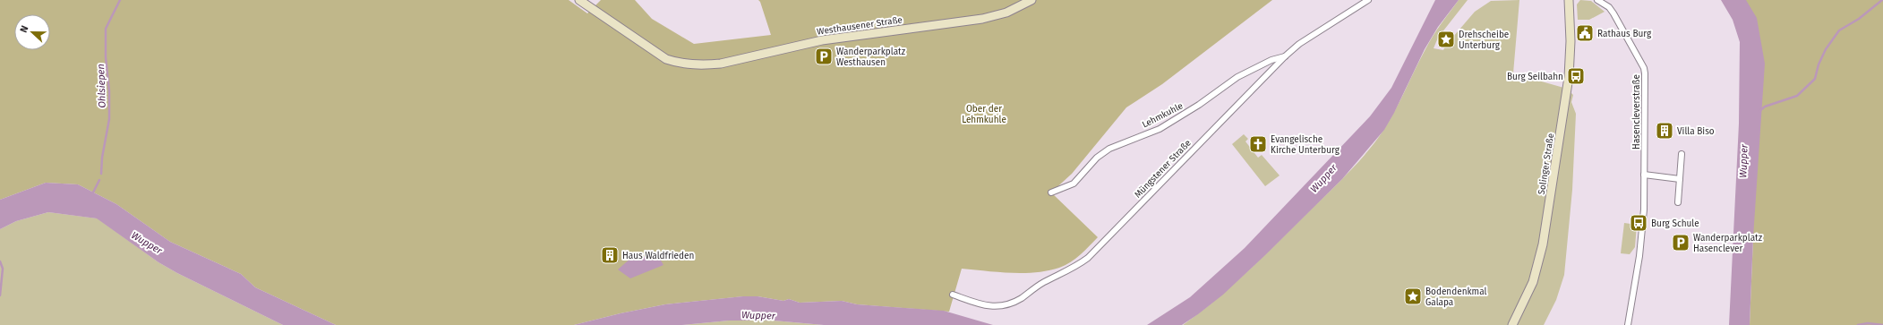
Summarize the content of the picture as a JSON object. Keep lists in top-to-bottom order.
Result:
{
  "streets": {
    "main road": ["Westhausener Straße", "Solinger Straße"],
    "street": ["Hasencleverstraße", "Lehmkuhle", "Müngstener Straße"]
  },
  "crossings": [
    ["Lehmkuhle", "Müngstener Straße"]
  ],
  "water": ["Ohlsiepen", "Wupper"],
  "parks": ["Ober der Lehmkuhle"],
  "places": {
    "public building": ["Rathaus Burg"],
    "place": ["Drehscheibe Unterburg", "Bodendenkmal Galapa"],
    "parking": ["Wanderparkplatz Westhausen", "Wanderparkplatz Hasenclever"],
    "bus stop": ["Burg Seilbahn", "Burg Schule"],
    "building": ["Villa Biso", "Haus Waldfrieden"],
    "church": ["Evangelische Kirche Unterburg"]
  },
  "north": "left"
}
